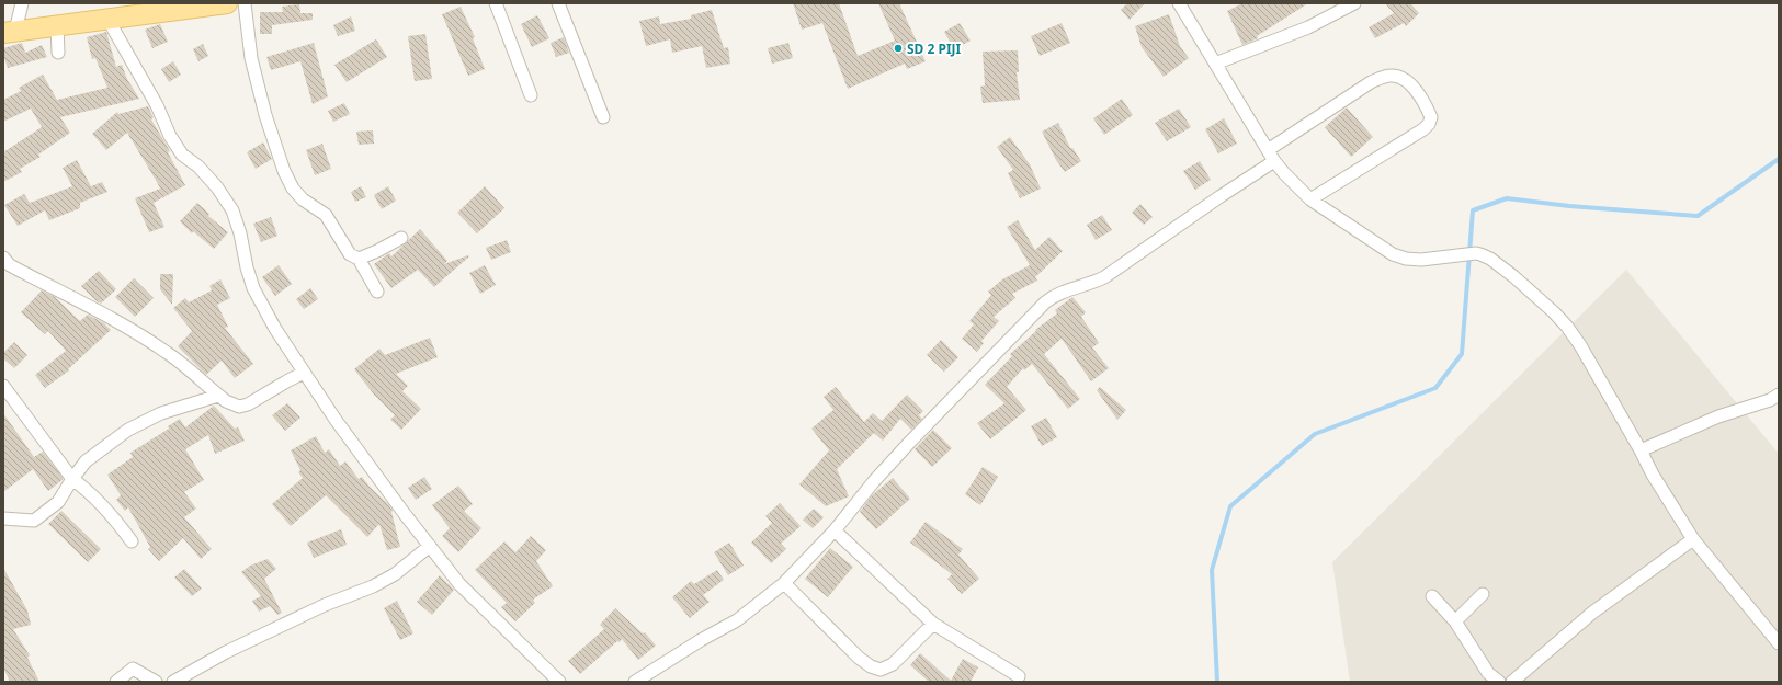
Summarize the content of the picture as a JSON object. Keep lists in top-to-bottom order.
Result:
{
  "places": ["SD 2 PIJI"]
}
